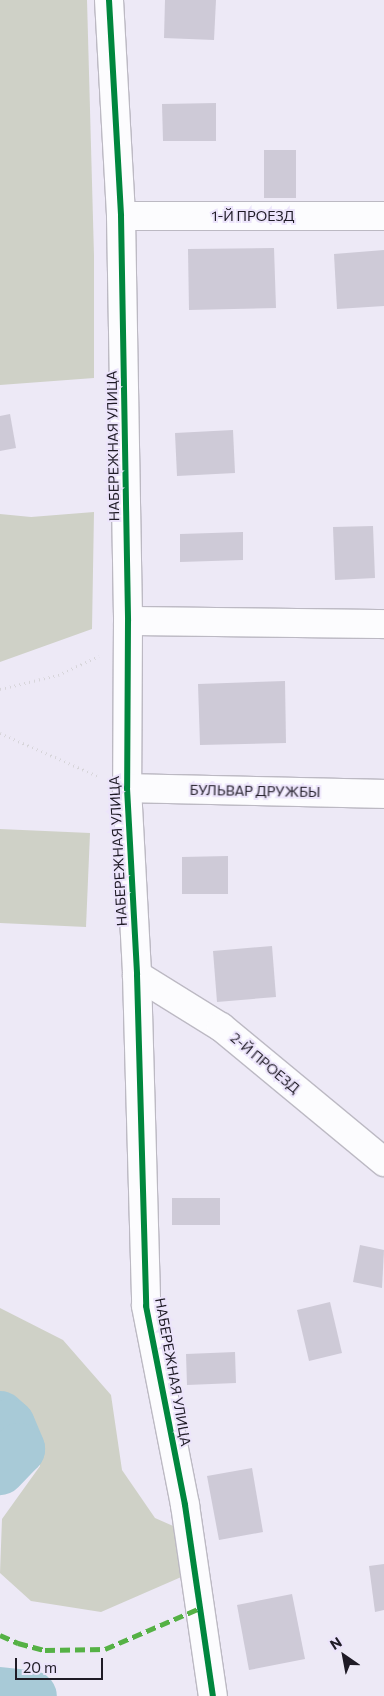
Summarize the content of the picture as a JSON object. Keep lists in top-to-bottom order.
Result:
{
  "streets": {
    "street": [
      "1-Й ПРОЕЗД",
      "НАБЕРЕЖНАЯ УЛИЦА",
      "БУЛЬВАР ДРУЖБЫ",
      "2-Й ПРОЕЗД"
    ]
  },
  "crossings": [
    ["1-Й ПРОЕЗД", "НАБЕРЕЖНАЯ УЛИЦА"],
    ["НАБЕРЕЖНАЯ УЛИЦА", "БУЛЬВАР ДРУЖБЫ"],
    ["НАБЕРЕЖНАЯ УЛИЦА", "2-Й ПРОЕЗД"]
  ],
  "scale_bar": "20 m",
  "north": "top left"
}
